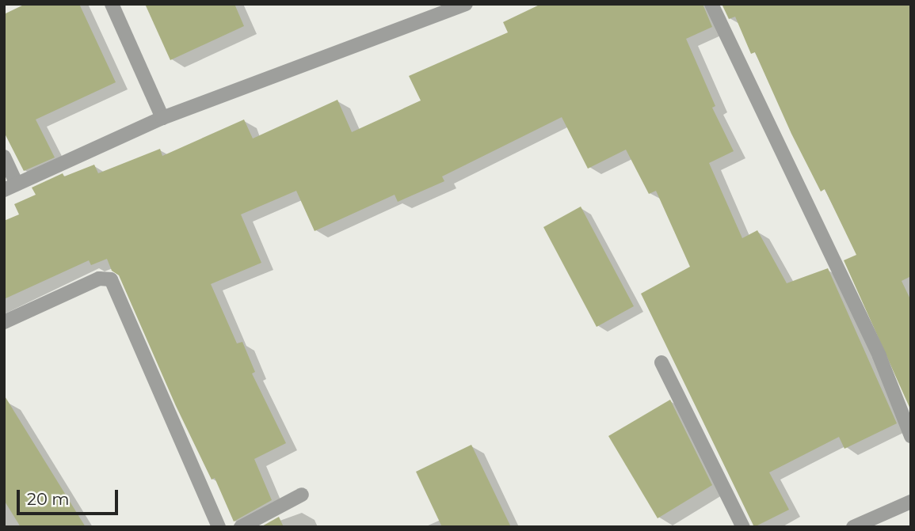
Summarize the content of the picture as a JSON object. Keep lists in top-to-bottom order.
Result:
{
  "scale_bar": "20 m"
}
